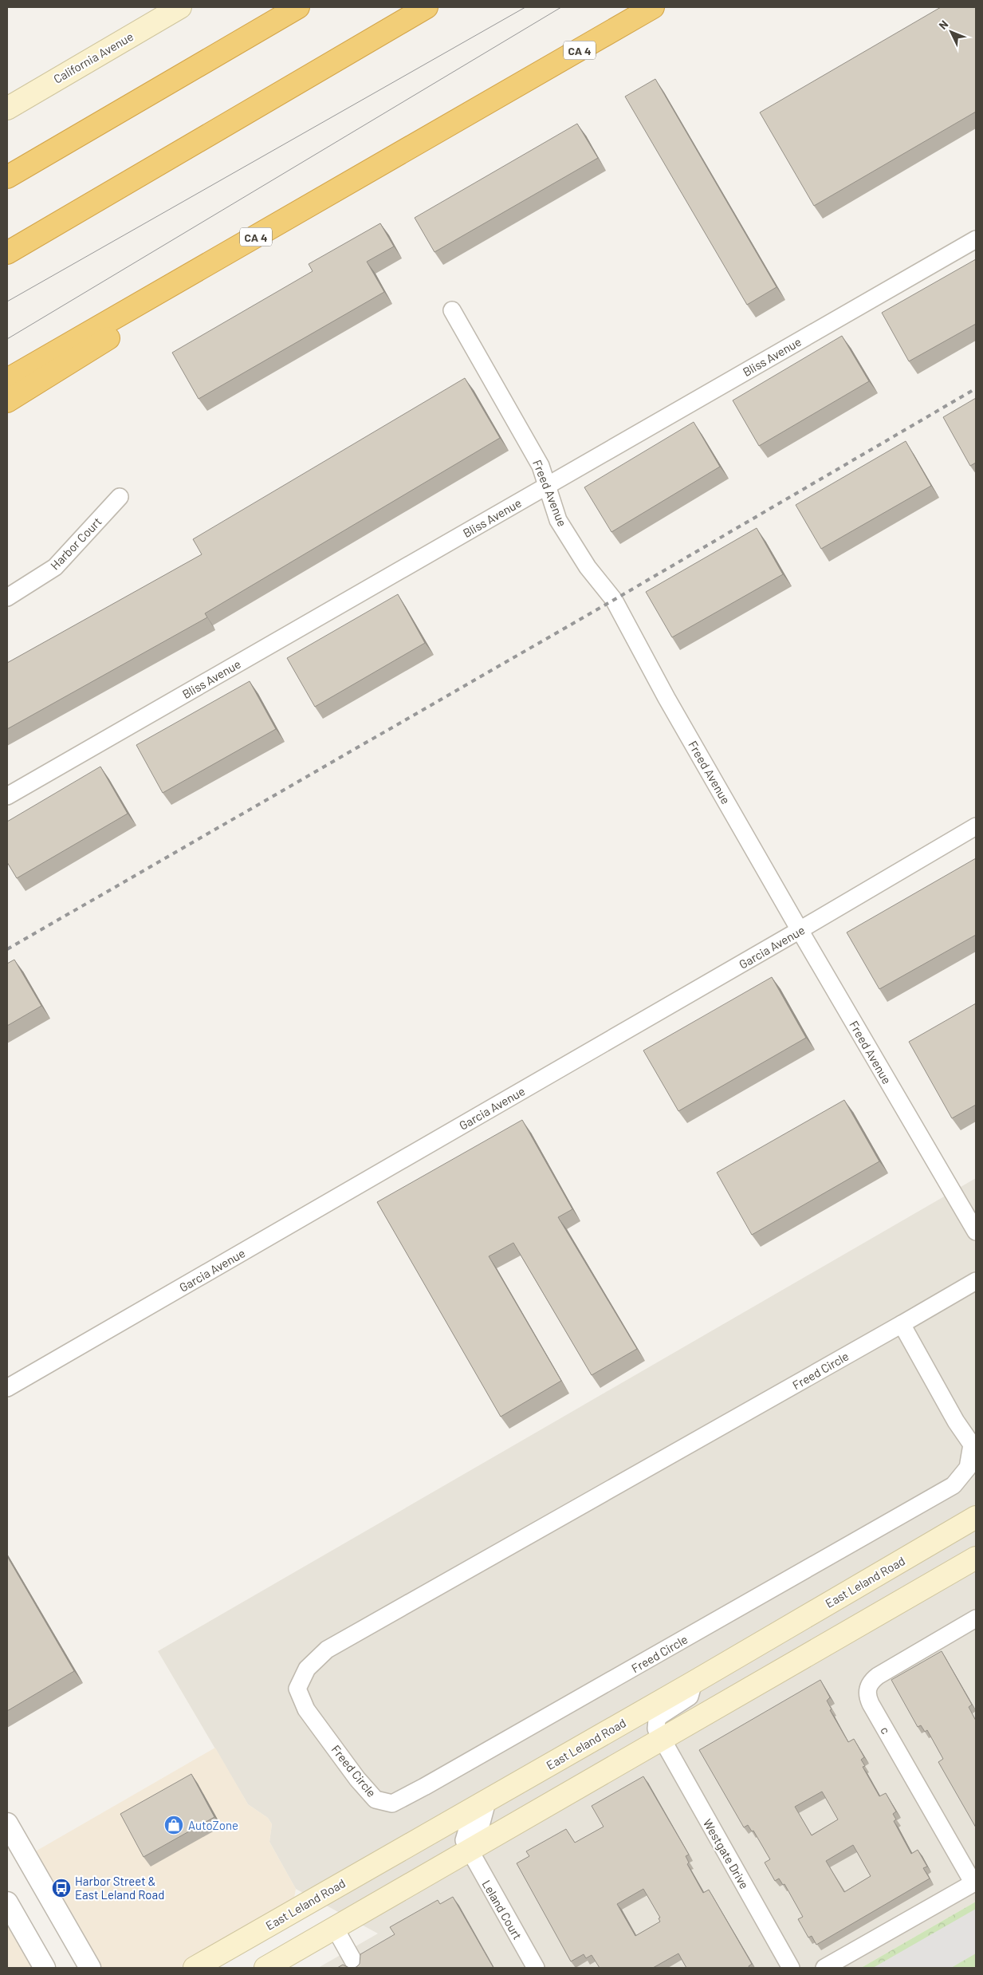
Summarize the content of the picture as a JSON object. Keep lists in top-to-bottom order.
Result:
{
  "streets": {
    "highway": ["CA 4"],
    "main road": ["California Avenue", "East Leland Road"],
    "street": [
      "Bliss Avenue",
      "Freed Avenue",
      "Harbor Court",
      "Garcia Avenue",
      "Freed Circle",
      "c",
      "Westgate Drive",
      "Leland Court"
    ]
  },
  "crossings": [
    ["Bliss Avenue", "Freed Avenue"],
    ["Freed Avenue", "Garcia Avenue"],
    ["East Leland Road", "Westgate Drive"]
  ],
  "places": {
    "shop": ["AutoZone"],
    "bus stop": ["Harbor Street & East Leland Road"]
  },
  "north": "top left"
}
